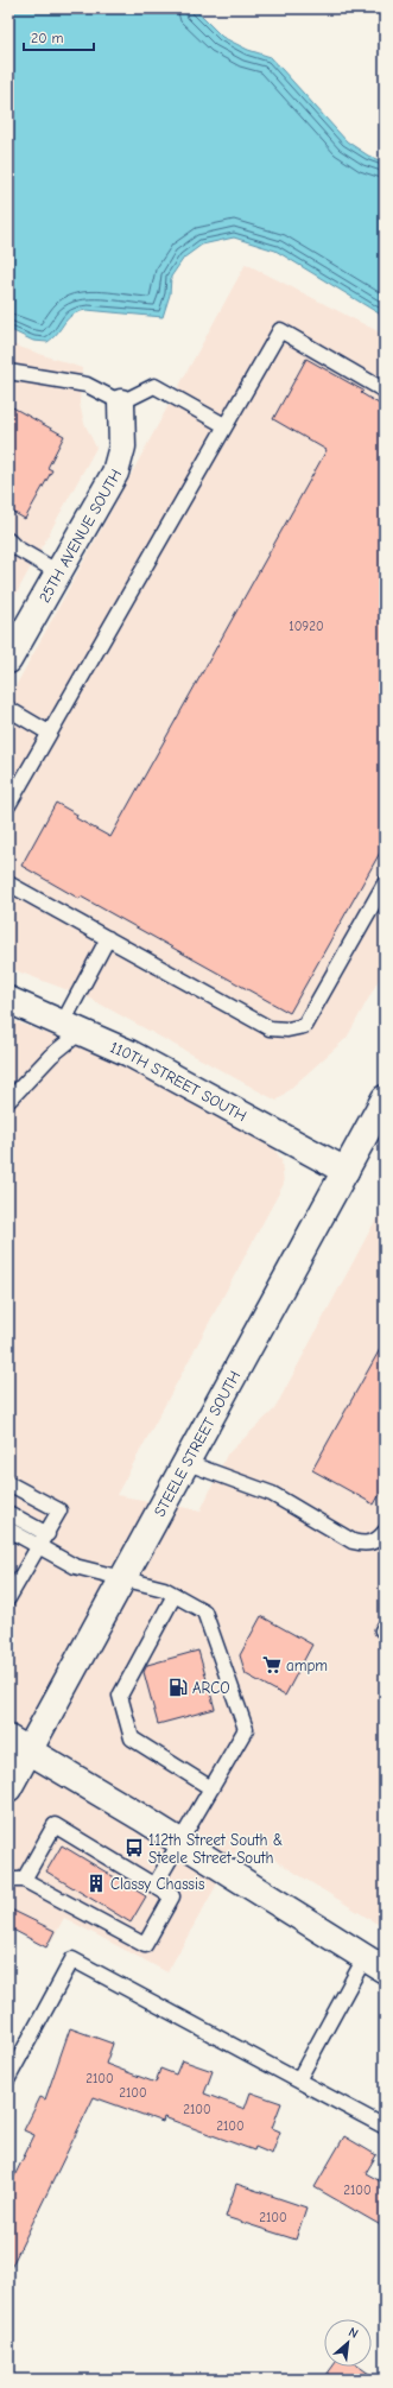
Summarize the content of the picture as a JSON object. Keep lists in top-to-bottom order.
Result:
{
  "streets": {
    "main road": ["25TH AVENUE SOUTH", "110TH STREET SOUTH", "STEELE STREET SOUTH"]
  },
  "crossings": [
    ["110TH STREET SOUTH", "STEELE STREET SOUTH"]
  ],
  "places": {
    "supermarket": ["ampm"],
    "fuel station": ["ARCO"],
    "bus stop": ["112th Street South & Steele Street South"],
    "building": ["Classy Chassis"]
  },
  "house_numbers": [
    "10920",
    "2100",
    "2100",
    "2100",
    "2100",
    "2100",
    "2100"
  ],
  "scale_bar": "20 m",
  "north": "top right"
}
